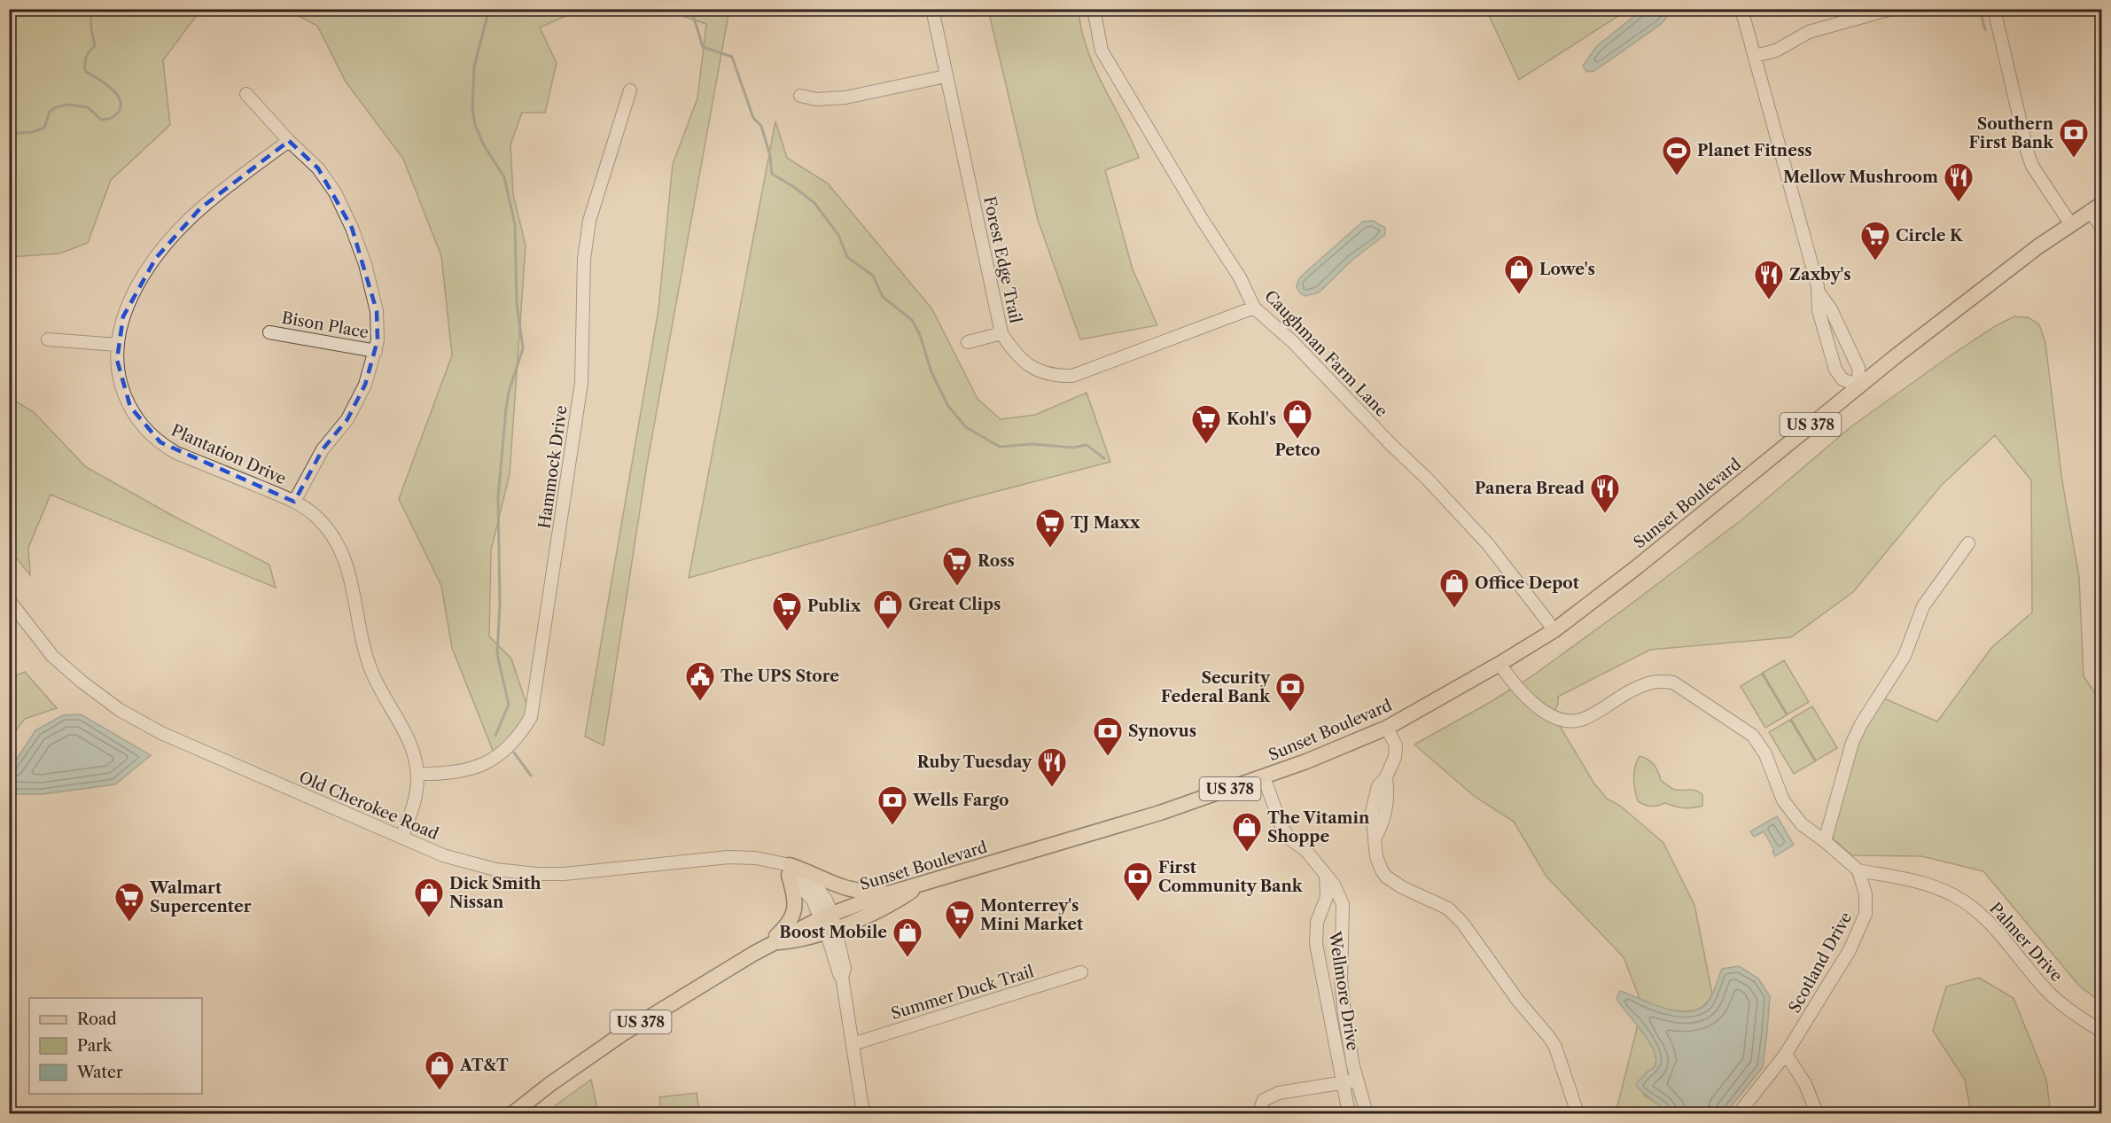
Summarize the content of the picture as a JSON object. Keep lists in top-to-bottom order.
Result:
{
  "streets": {
    "main road": ["US 378", "Sunset Boulevard"],
    "street": [
      "Forest Edge Trail",
      "Bison Place",
      "Caughman Farm Lane",
      "Plantation Drive",
      "Hammock Drive",
      "Old Cherokee Road",
      "Palmer Drive",
      "Scotland Drive",
      "Wellmore Drive",
      "Summer Duck Trail"
    ]
  },
  "crossings": [
    ["Forest Edge Trail", "Caughman Farm Lane"],
    ["Caughman Farm Lane", "Sunset Boulevard"],
    ["US 378", "Sunset Boulevard"],
    ["Plantation Drive", "Hammock Drive"],
    ["Plantation Drive", "Old Cherokee Road"],
    ["Sunset Boulevard", "Wellmore Drive"],
    ["Palmer Drive", "Scotland Drive"]
  ],
  "places": {
    "bank": [
      "Southern First Bank",
      "Security Federal Bank",
      "Synovus",
      "Wells Fargo",
      "First Community Bank"
    ],
    "sports": ["Planet Fitness"],
    "restaurant": [
      "Mellow Mushroom",
      "Zaxby's",
      "Panera Bread",
      "Ruby Tuesday"
    ],
    "supermarket": [
      "Circle K",
      "Kohl's",
      "TJ Maxx",
      "Ross",
      "Publix",
      "Walmart Supercenter",
      "Monterrey's Mini Market"
    ],
    "shop": [
      "Lowe's",
      "Petco",
      "Office Depot",
      "Great Clips",
      "The Vitamin Shoppe",
      "Dick Smith Nissan",
      "Boost Mobile",
      "AT&T"
    ],
    "public building": ["The UPS Store"]
  },
  "legend": ["Road", "Park", "Water"]
}
